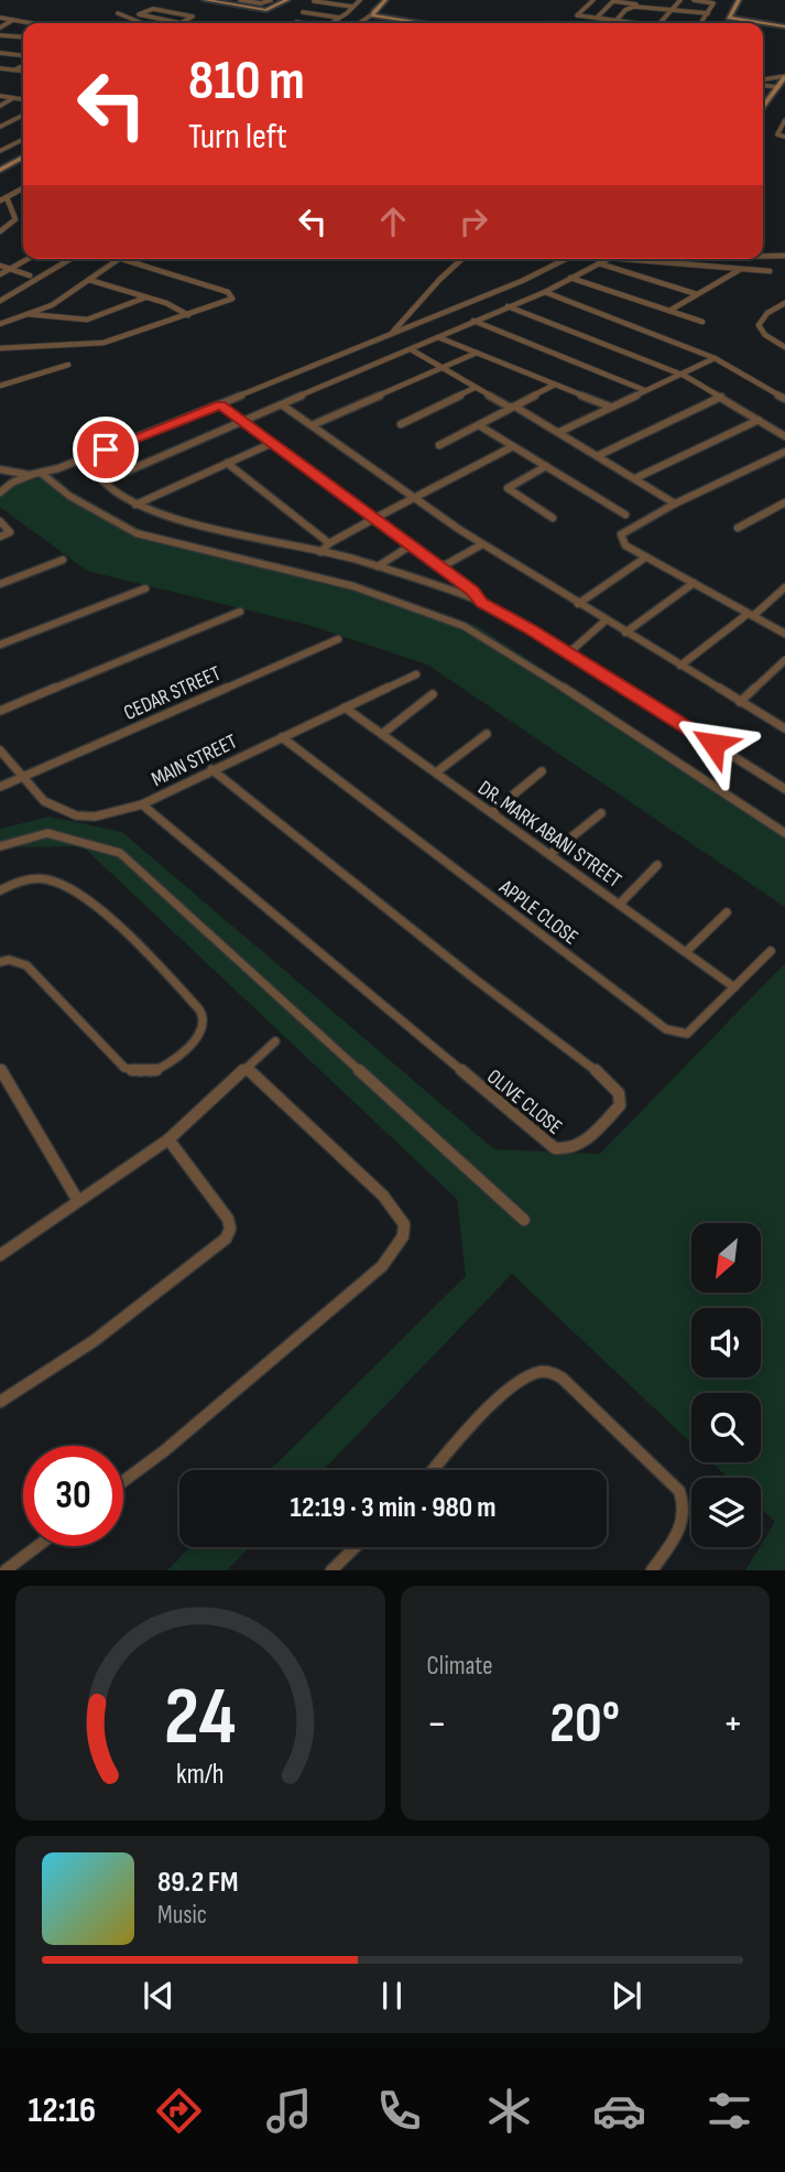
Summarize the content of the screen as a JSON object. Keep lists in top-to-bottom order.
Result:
{
  "streets": {
    "street": [
      "CEDAR STREET",
      "MAIN STREET",
      "DR. MARK ABANI STREET",
      "APPLE CLOSE",
      "OLIVE CLOSE"
    ]
  },
  "crossings": [
    ["CEDAR STREET", "MAIN STREET"],
    ["MAIN STREET", "DR. MARK ABANI STREET"],
    ["MAIN STREET", "APPLE CLOSE"],
    ["MAIN STREET", "OLIVE CLOSE"],
    ["DR. MARK ABANI STREET", "APPLE CLOSE"]
  ],
  "north": "bottom left",
  "page": {
    "turn": ["810 m", "Turn left"],
    "limit": "30",
    "trip": "12:19 · 3 min · 980 m",
    "tile": "Climate",
    "heat": ["−", "20°", "+"],
    "song": ["89.2 FM", "Music"],
    "tabs": "12:16",
    "gauge": ["24", "km/h"]
  }
}
